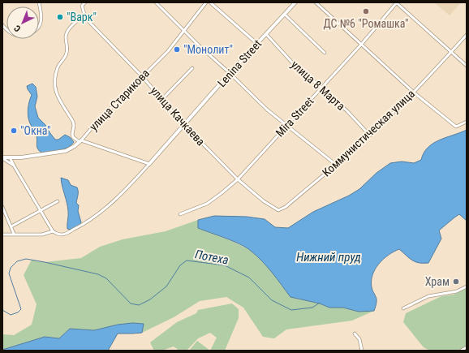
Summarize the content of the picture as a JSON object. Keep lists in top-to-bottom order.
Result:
{
  "streets": {
    "street": [
      "Lenina Street",
      "улица 8 Марта",
      "улица Старикова",
      "улица Качкаева",
      "Mira Street",
      "Коммунистическая улица"
    ]
  },
  "crossings": [
    ["Lenina Street", "улица 8 Марта"],
    ["Lenina Street", "улица Качкаева"],
    ["улица 8 Марта", "Mira Street"],
    ["улица 8 Марта", "Коммунистическая улица"],
    ["улица Старикова", "улица Качкаева"],
    ["улица Качкаева", "Mira Street"],
    ["улица Качкаева", "Коммунистическая улица"]
  ],
  "water": ["Потеха", "Нижний пруд"],
  "places": [
    "ДС №6 \"Ромашка\"",
    "\"Варк\"",
    "\"Монолит\"",
    "\"Окна\"",
    "Храм"
  ],
  "north": "bottom left"
}
